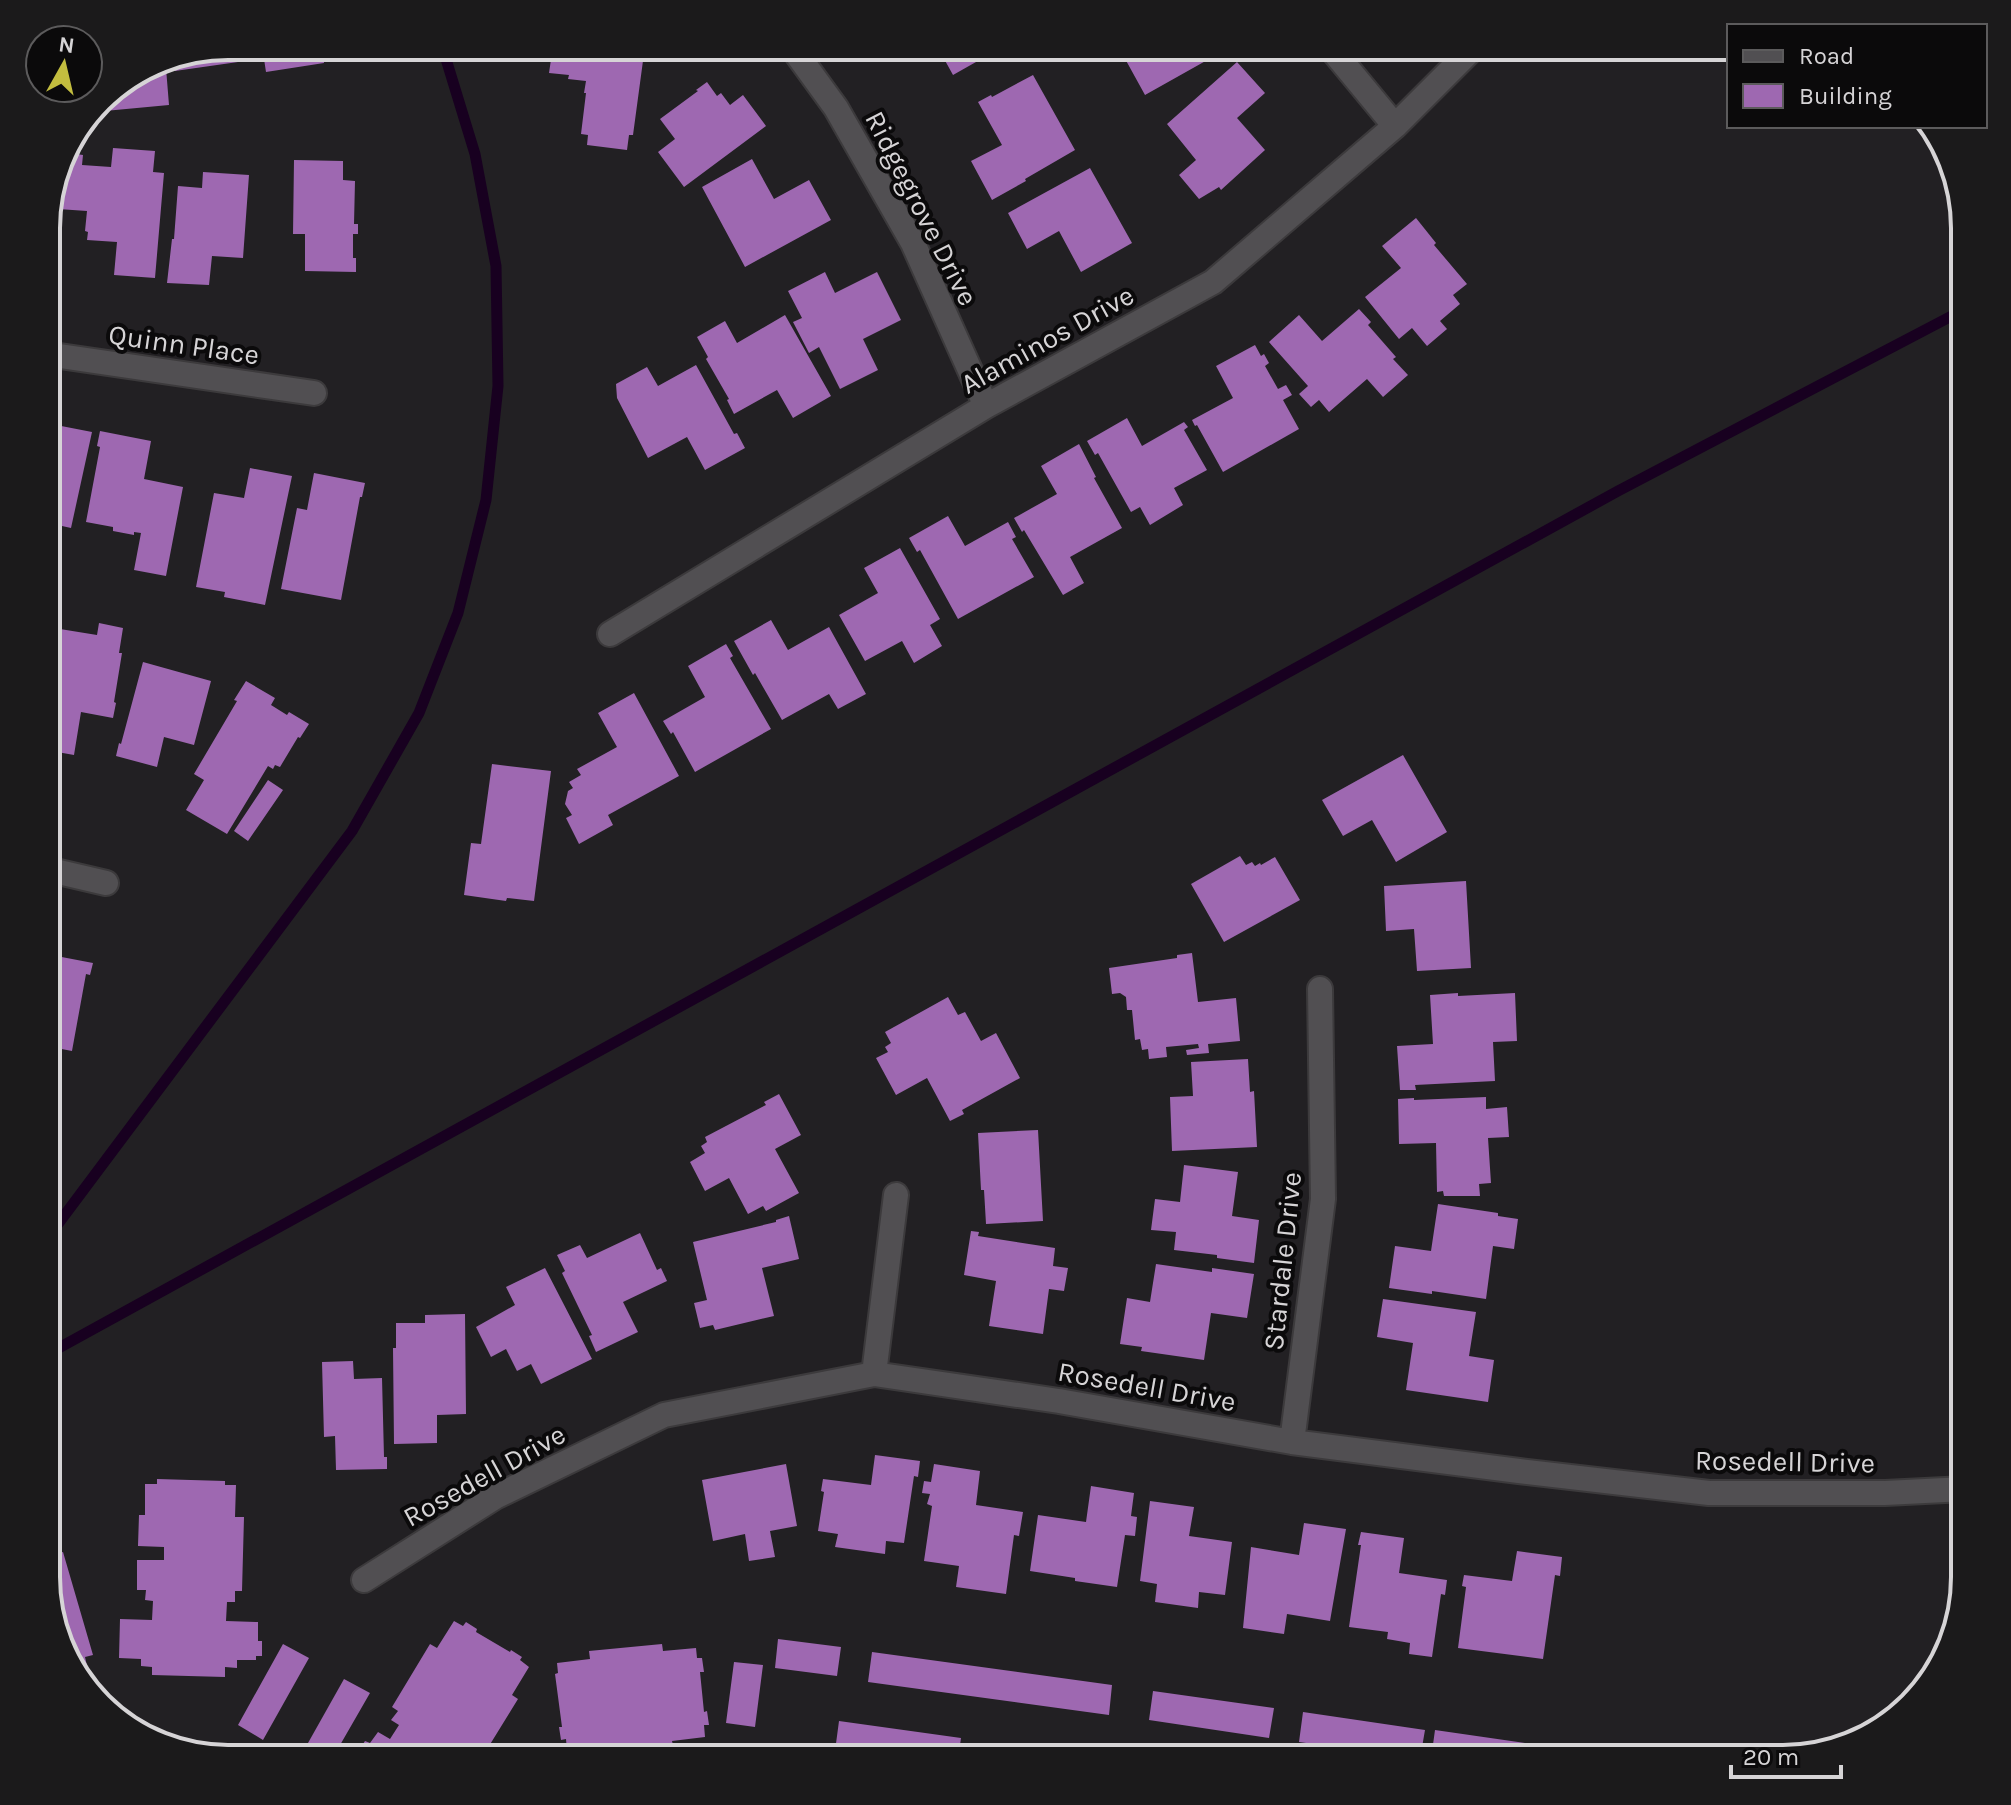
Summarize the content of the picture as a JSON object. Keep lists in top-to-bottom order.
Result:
{
  "streets": {
    "street": [
      "Ridgegrove Drive",
      "Alaminos Drive",
      "Quinn Place",
      "Stardale Drive",
      "Rosedell Drive"
    ]
  },
  "crossings": [
    ["Ridgegrove Drive", "Alaminos Drive"],
    ["Stardale Drive", "Rosedell Drive"]
  ],
  "legend": ["Road", "Building"],
  "scale_bar": "20 m",
  "north": "top"
}
